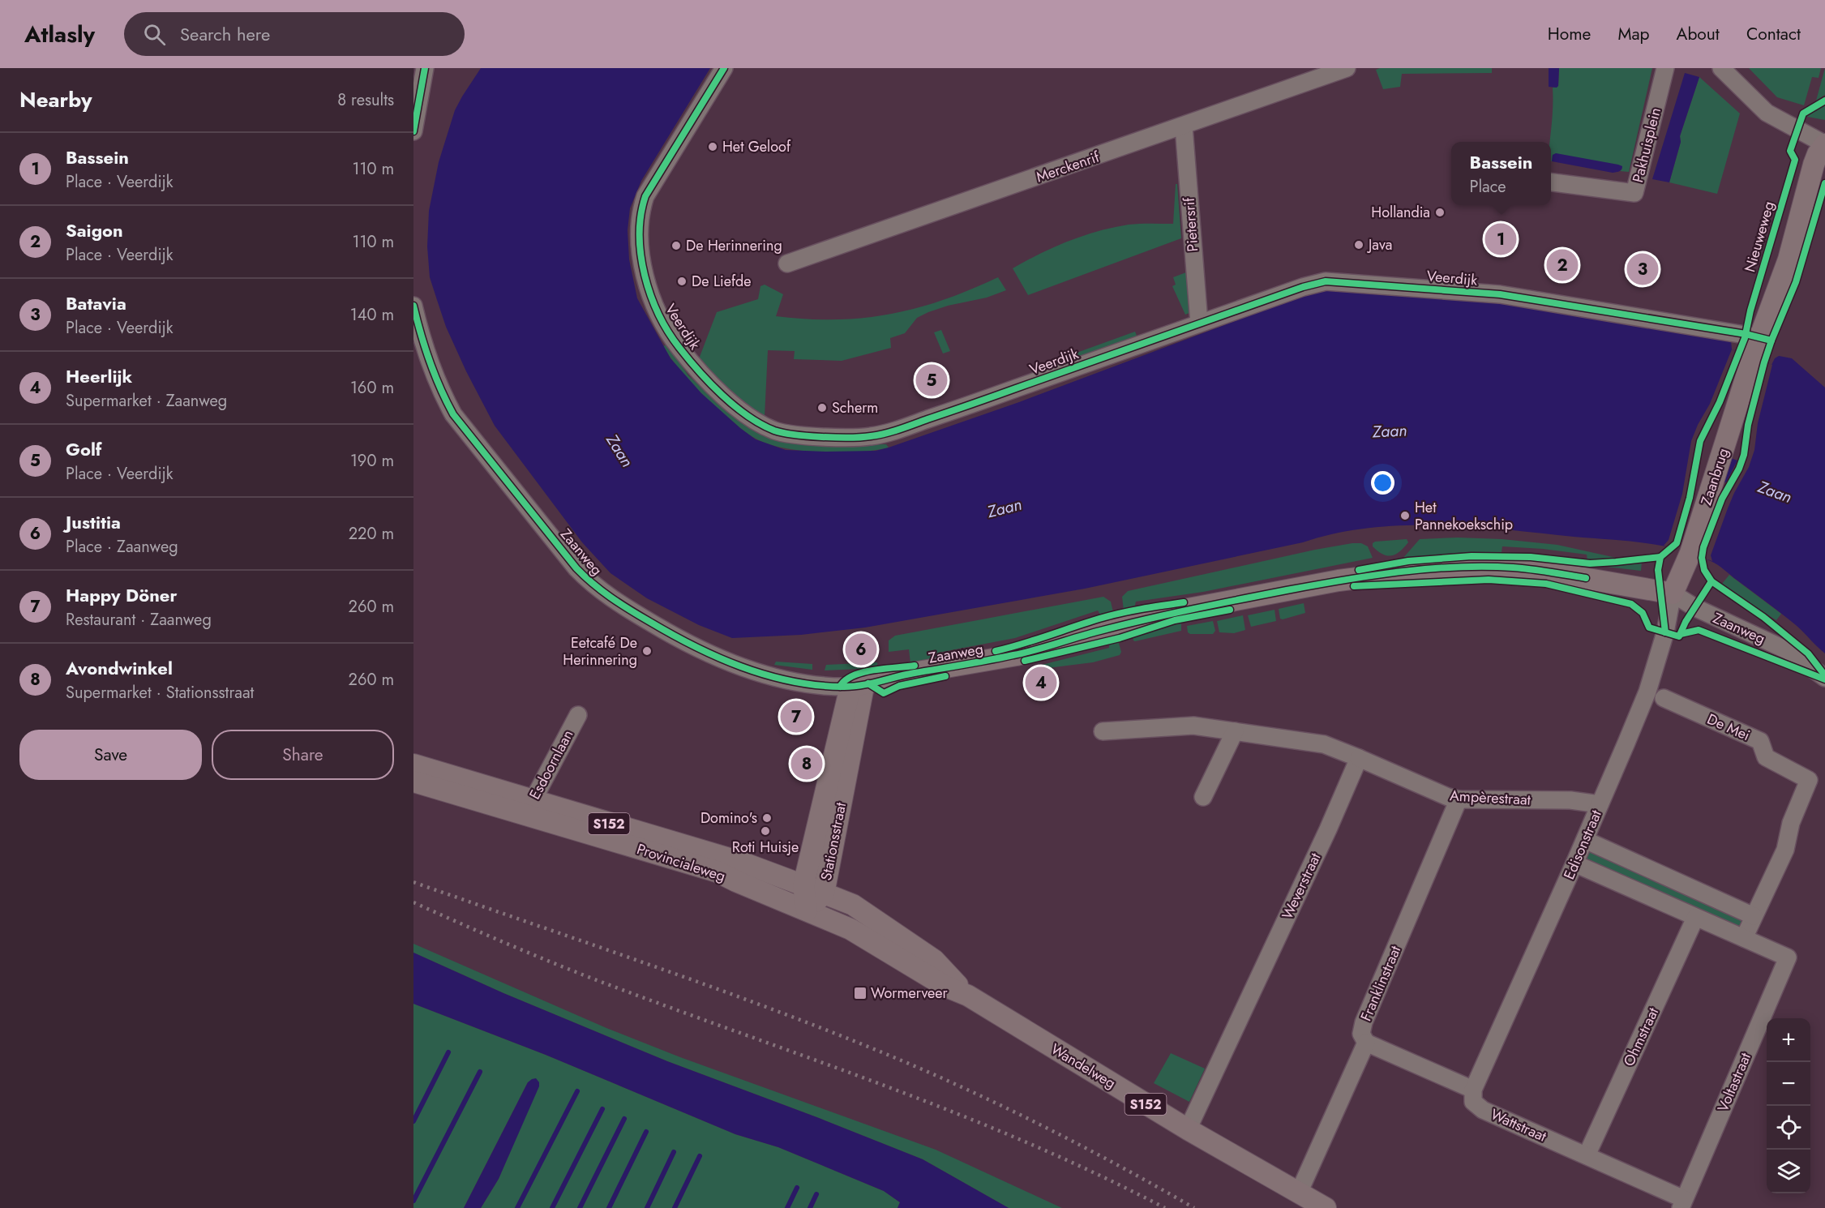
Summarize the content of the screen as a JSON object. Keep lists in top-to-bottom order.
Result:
{
  "streets": {
    "main road": [
      "Zaanbrug",
      "Zaanweg",
      "S152",
      "Stationsstraat",
      "Provincialeweg",
      "Wandelweg"
    ],
    "street": [
      "Pakhuisplein",
      "Merckenrif",
      "Pietersrif",
      "Veerdijk",
      "De Mei",
      "Esdoornlaan",
      "Ampèrestraat",
      "Edisonstraat",
      "Weverstraat",
      "Franklinstraat",
      "Ohmstraat",
      "Voltastraat",
      "Wattstraat"
    ],
    "cycle path": ["Nieuweweg"]
  },
  "crossings": [
    ["Merckenrif", "Pietersrif"],
    ["Pietersrif", "Veerdijk"],
    ["Veerdijk", "Zaanbrug"],
    ["Zaanbrug", "Zaanweg"],
    ["Zaanbrug", "Edisonstraat"],
    ["Zaanweg", "Stationsstraat"],
    ["Zaanweg", "Edisonstraat"],
    ["Esdoornlaan", "Provincialeweg"],
    ["Ampèrestraat", "Edisonstraat"],
    ["Ampèrestraat", "Weverstraat"],
    ["Ampèrestraat", "Franklinstraat"],
    ["Stationsstraat", "Provincialeweg"],
    ["Stationsstraat", "Wandelweg"],
    ["Edisonstraat", "Wattstraat"],
    ["Provincialeweg", "Wandelweg"],
    ["Weverstraat", "Wandelweg"],
    ["Franklinstraat", "Wandelweg"],
    ["Ohmstraat", "Wattstraat"],
    ["Voltastraat", "Wattstraat"]
  ],
  "water": ["Zaan"],
  "places": {
    "other": [
      "Het Geloof",
      "Hollandia",
      "Java",
      "De Herinnering",
      "De Liefde",
      "Scherm",
      "Het Pannekoekschip",
      "Eetcafé De Herinnering",
      "Domino's",
      "Roti Huisje"
    ],
    "transit": ["Wormerveer"]
  },
  "page": {
    "header": "Atlasly",
    "search": "Search here",
    "nav": [
      "Home",
      "Map",
      "About",
      "Contact"
    ],
    "heading": ["Nearby", "8 results"],
    "list": [
      {
        "mark": "1",
        "name": "Bassein",
        "note": "Place · Veerdijk",
        "value": "110 m"
      },
      {
        "mark": "2",
        "name": "Saigon",
        "note": "Place · Veerdijk",
        "value": "110 m"
      },
      {
        "mark": "3",
        "name": "Batavia",
        "note": "Place · Veerdijk",
        "value": "140 m"
      },
      {
        "mark": "4",
        "name": "Heerlijk",
        "note": "Supermarket · Zaanweg",
        "value": "160 m"
      },
      {
        "mark": "5",
        "name": "Golf",
        "note": "Place · Veerdijk",
        "value": "190 m"
      },
      {
        "mark": "6",
        "name": "Justitia",
        "note": "Place · Zaanweg",
        "value": "220 m"
      },
      {
        "mark": "7",
        "name": "Happy Döner",
        "note": "Restaurant · Zaanweg",
        "value": "260 m"
      },
      {
        "mark": "8",
        "name": "Avondwinkel",
        "note": "Supermarket · Stationsstraat",
        "value": "260 m"
      }
    ],
    "popup": ["Bassein", "Place"],
    "pins": [
      "1",
      "2",
      "3",
      "5",
      "6",
      "4",
      "7",
      "8"
    ],
    "buttons": ["Save", "Share"],
    "map_buttons": ["+", "−"]
  }
}
